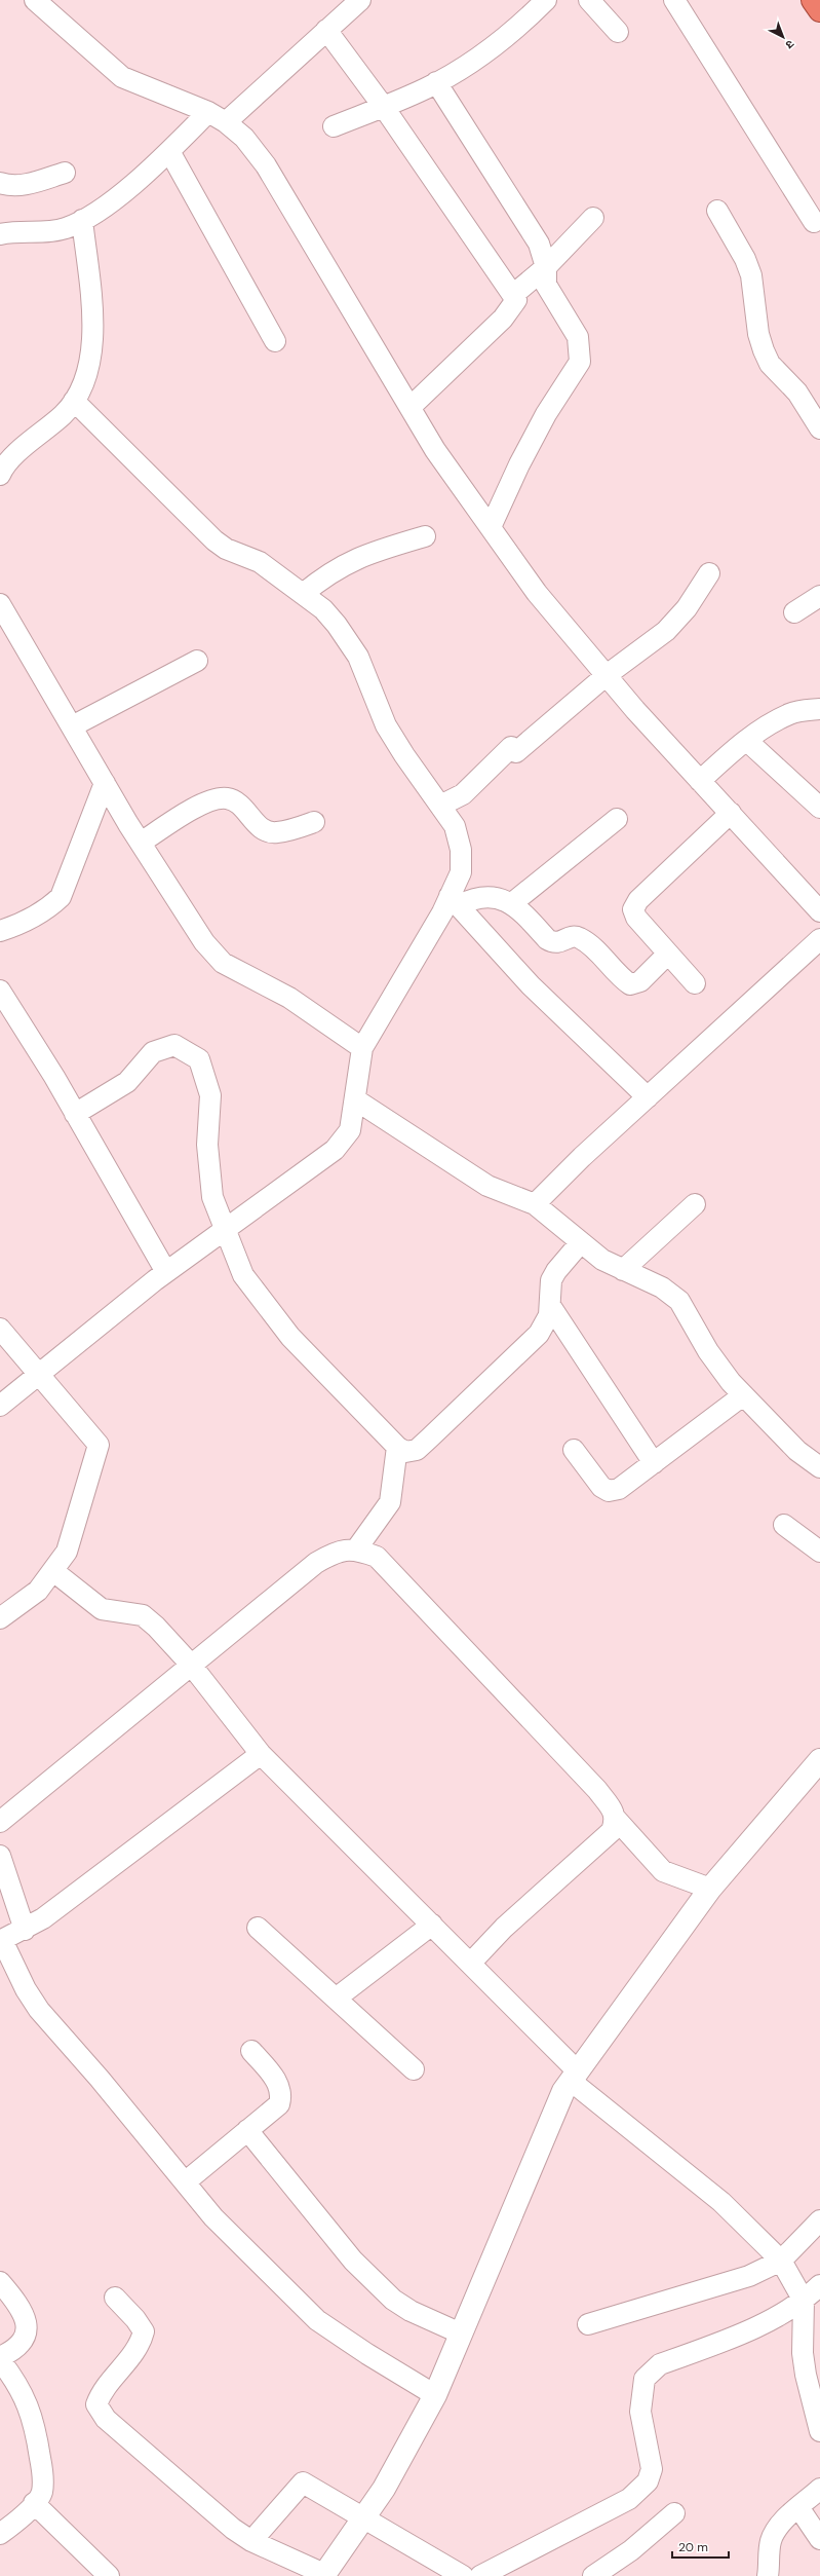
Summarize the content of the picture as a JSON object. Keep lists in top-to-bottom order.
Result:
{
  "scale_bar": "20 m",
  "north": "bottom right"
}
